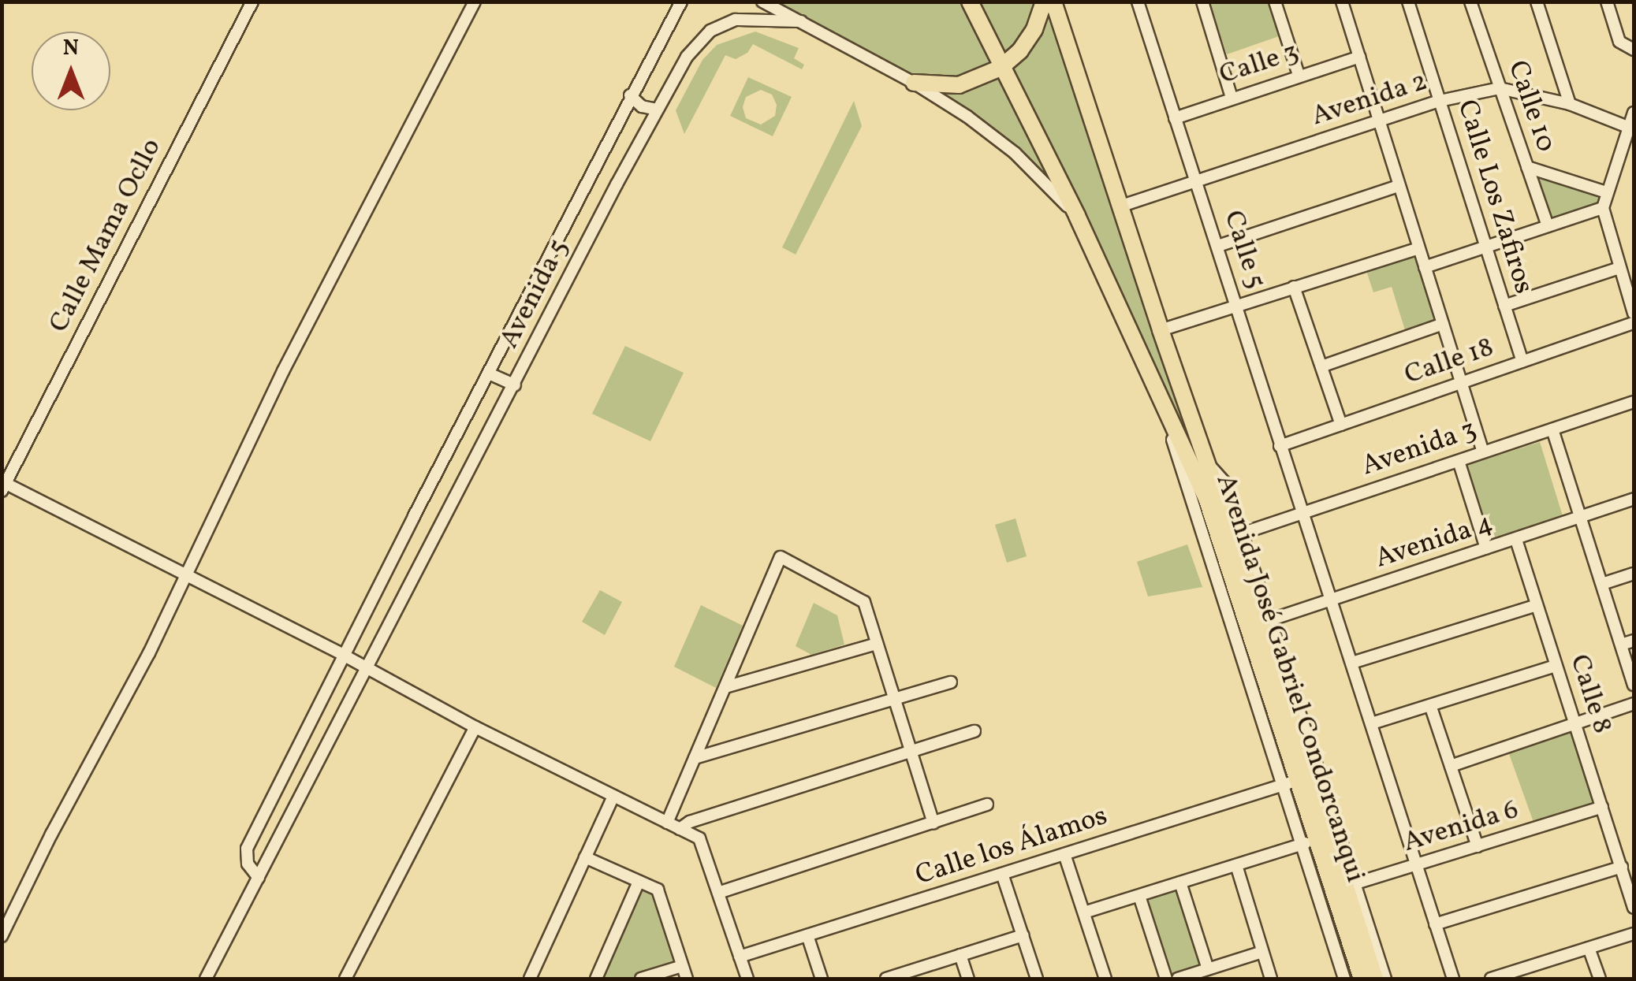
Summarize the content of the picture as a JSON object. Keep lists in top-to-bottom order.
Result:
{
  "streets": {
    "highway": ["Avenida José Gabriel Condorcanqui"],
    "street": [
      "Calle 3",
      "Avenida 2",
      "Calle 10",
      "Calle Los Zafiros",
      "Calle Mama Ocllo",
      "Calle 5",
      "Avenida 5",
      "Calle 18",
      "Avenida 3",
      "Avenida 4",
      "Calle 8",
      "Avenida 6",
      "Calle los Álamos"
    ]
  },
  "crossings": [
    ["Calle 3", "Calle 5"],
    ["Avenida 2", "Calle 10"],
    ["Avenida 2", "Calle Los Zafiros"],
    ["Avenida 2", "Calle 5"],
    ["Avenida 2", "Avenida José Gabriel Condorcanqui"],
    ["Calle Los Zafiros", "Calle 18"],
    ["Calle 5", "Calle 18"],
    ["Calle 5", "Avenida 3"],
    ["Calle 5", "Avenida 4"],
    ["Calle 5", "Avenida 6"],
    ["Avenida 3", "Avenida José Gabriel Condorcanqui"],
    ["Avenida 4", "Avenida José Gabriel Condorcanqui"],
    ["Avenida 4", "Calle 8"],
    ["Avenida José Gabriel Condorcanqui", "Avenida 6"],
    ["Avenida José Gabriel Condorcanqui", "Calle los Álamos"],
    ["Calle 8", "Avenida 6"]
  ],
  "north": "top"
}
